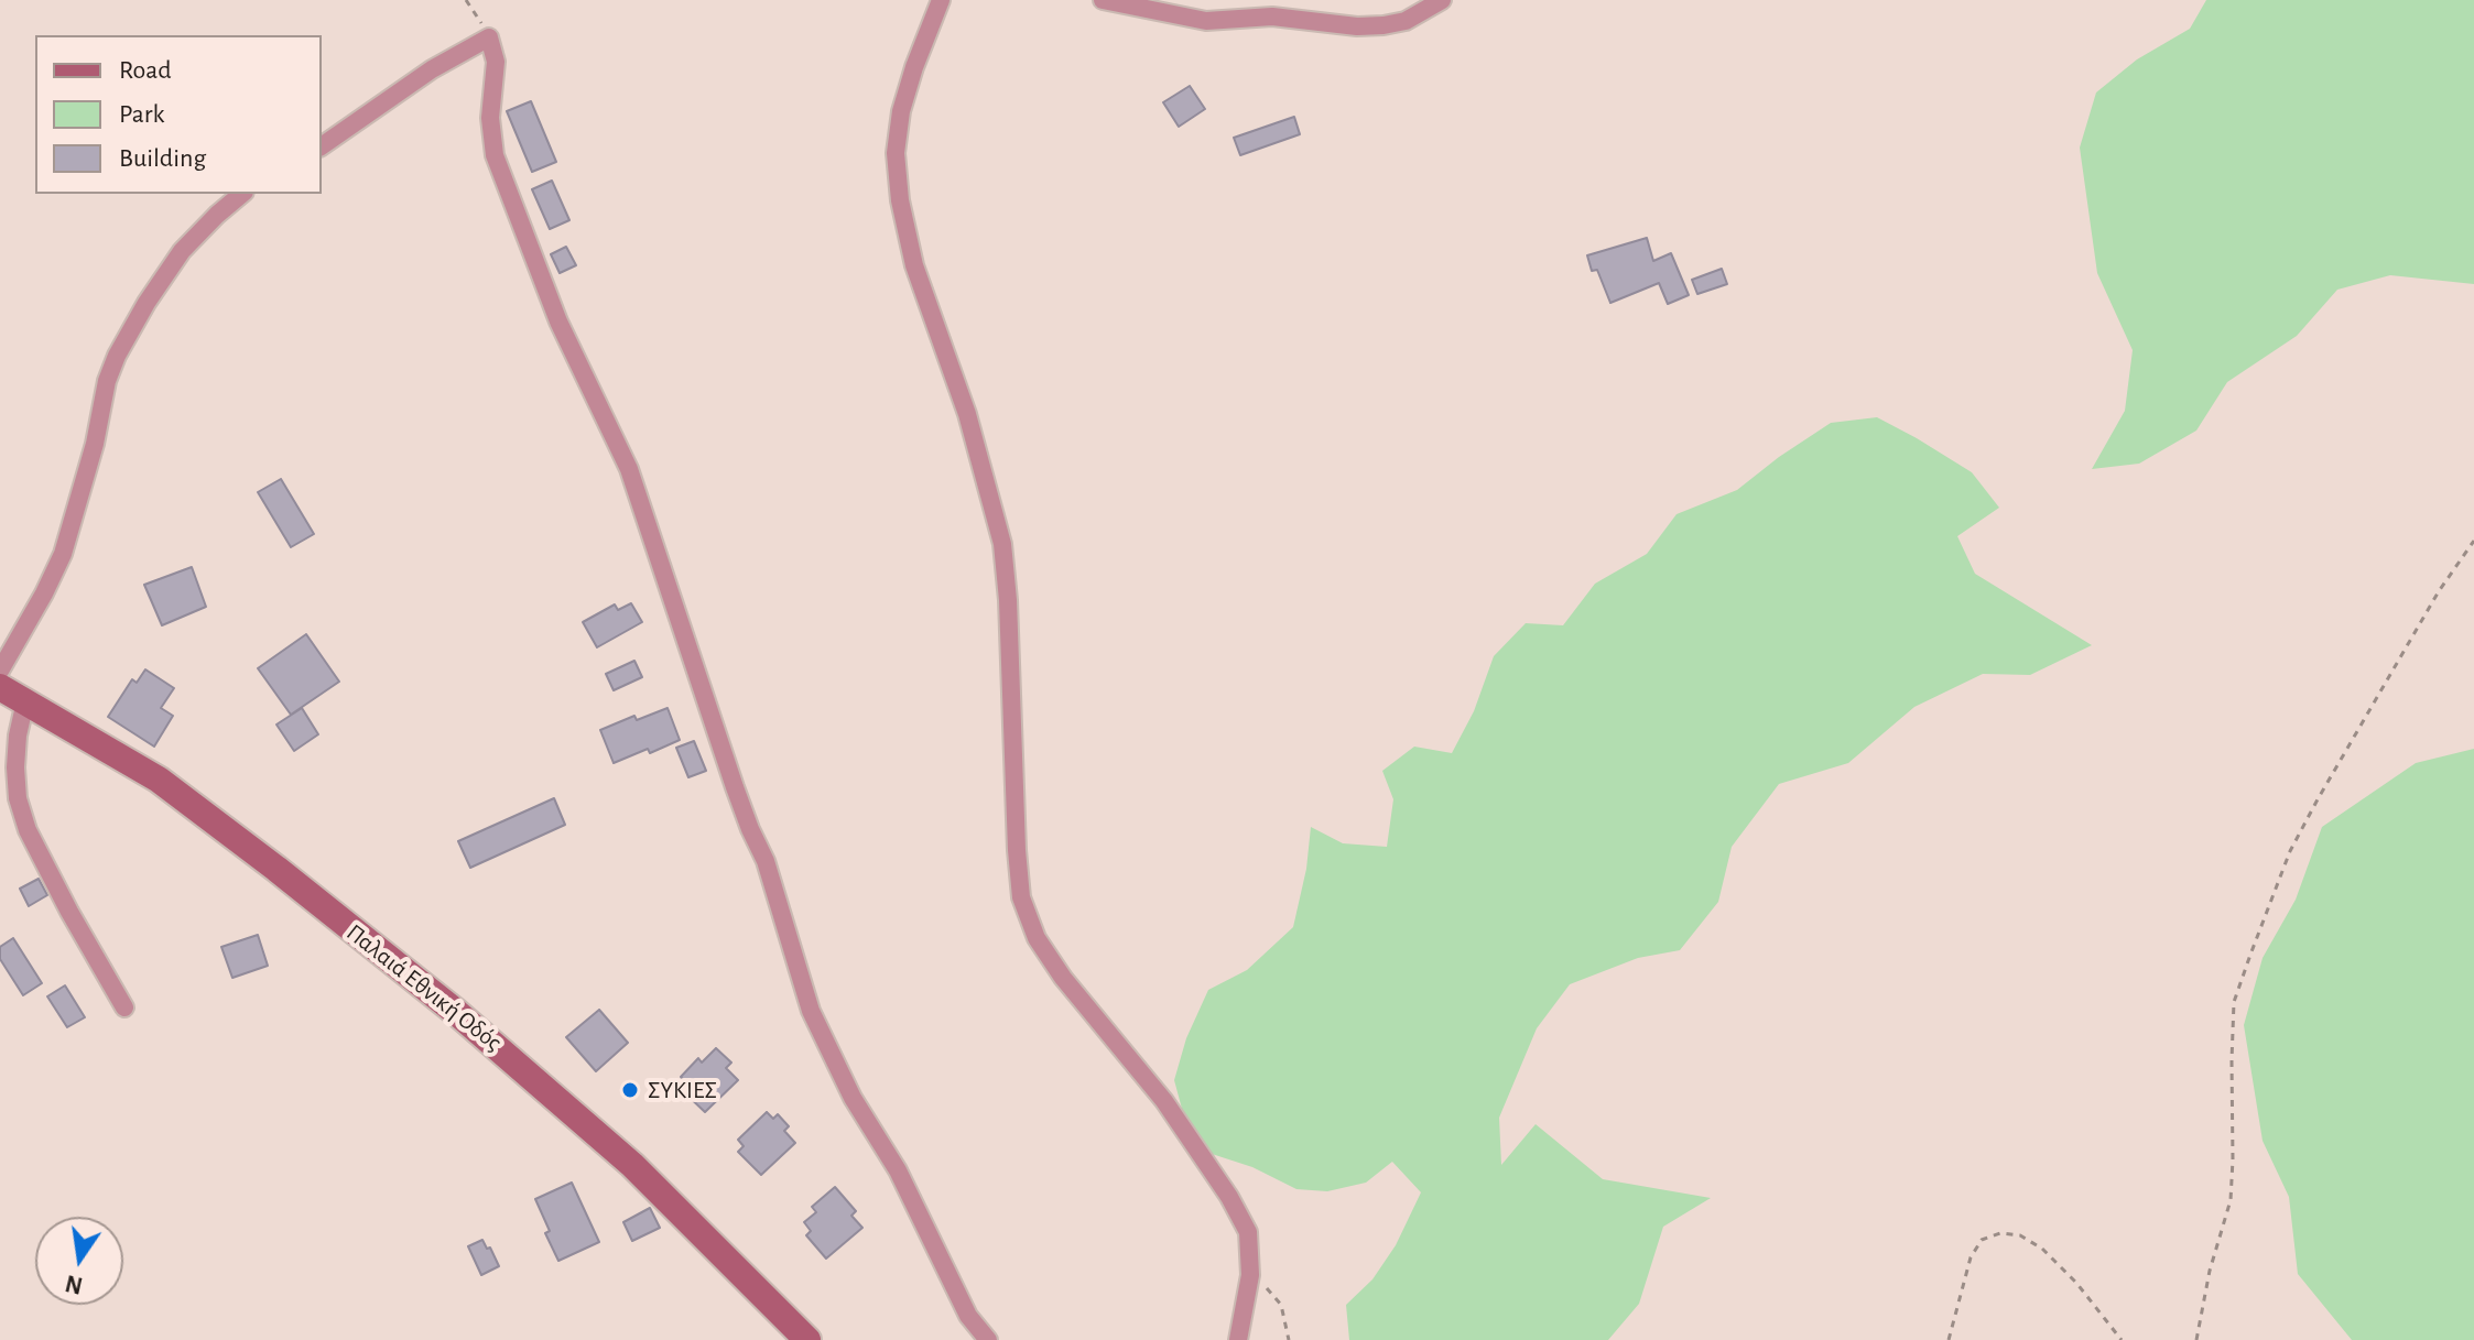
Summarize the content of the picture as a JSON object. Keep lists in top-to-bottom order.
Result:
{
  "streets": {
    "street": ["Παλαιά Εθνική Οδός"]
  },
  "places": ["ΣΥΚΙΕΣ"],
  "legend": ["Road", "Park", "Building"],
  "north": "bottom"
}
